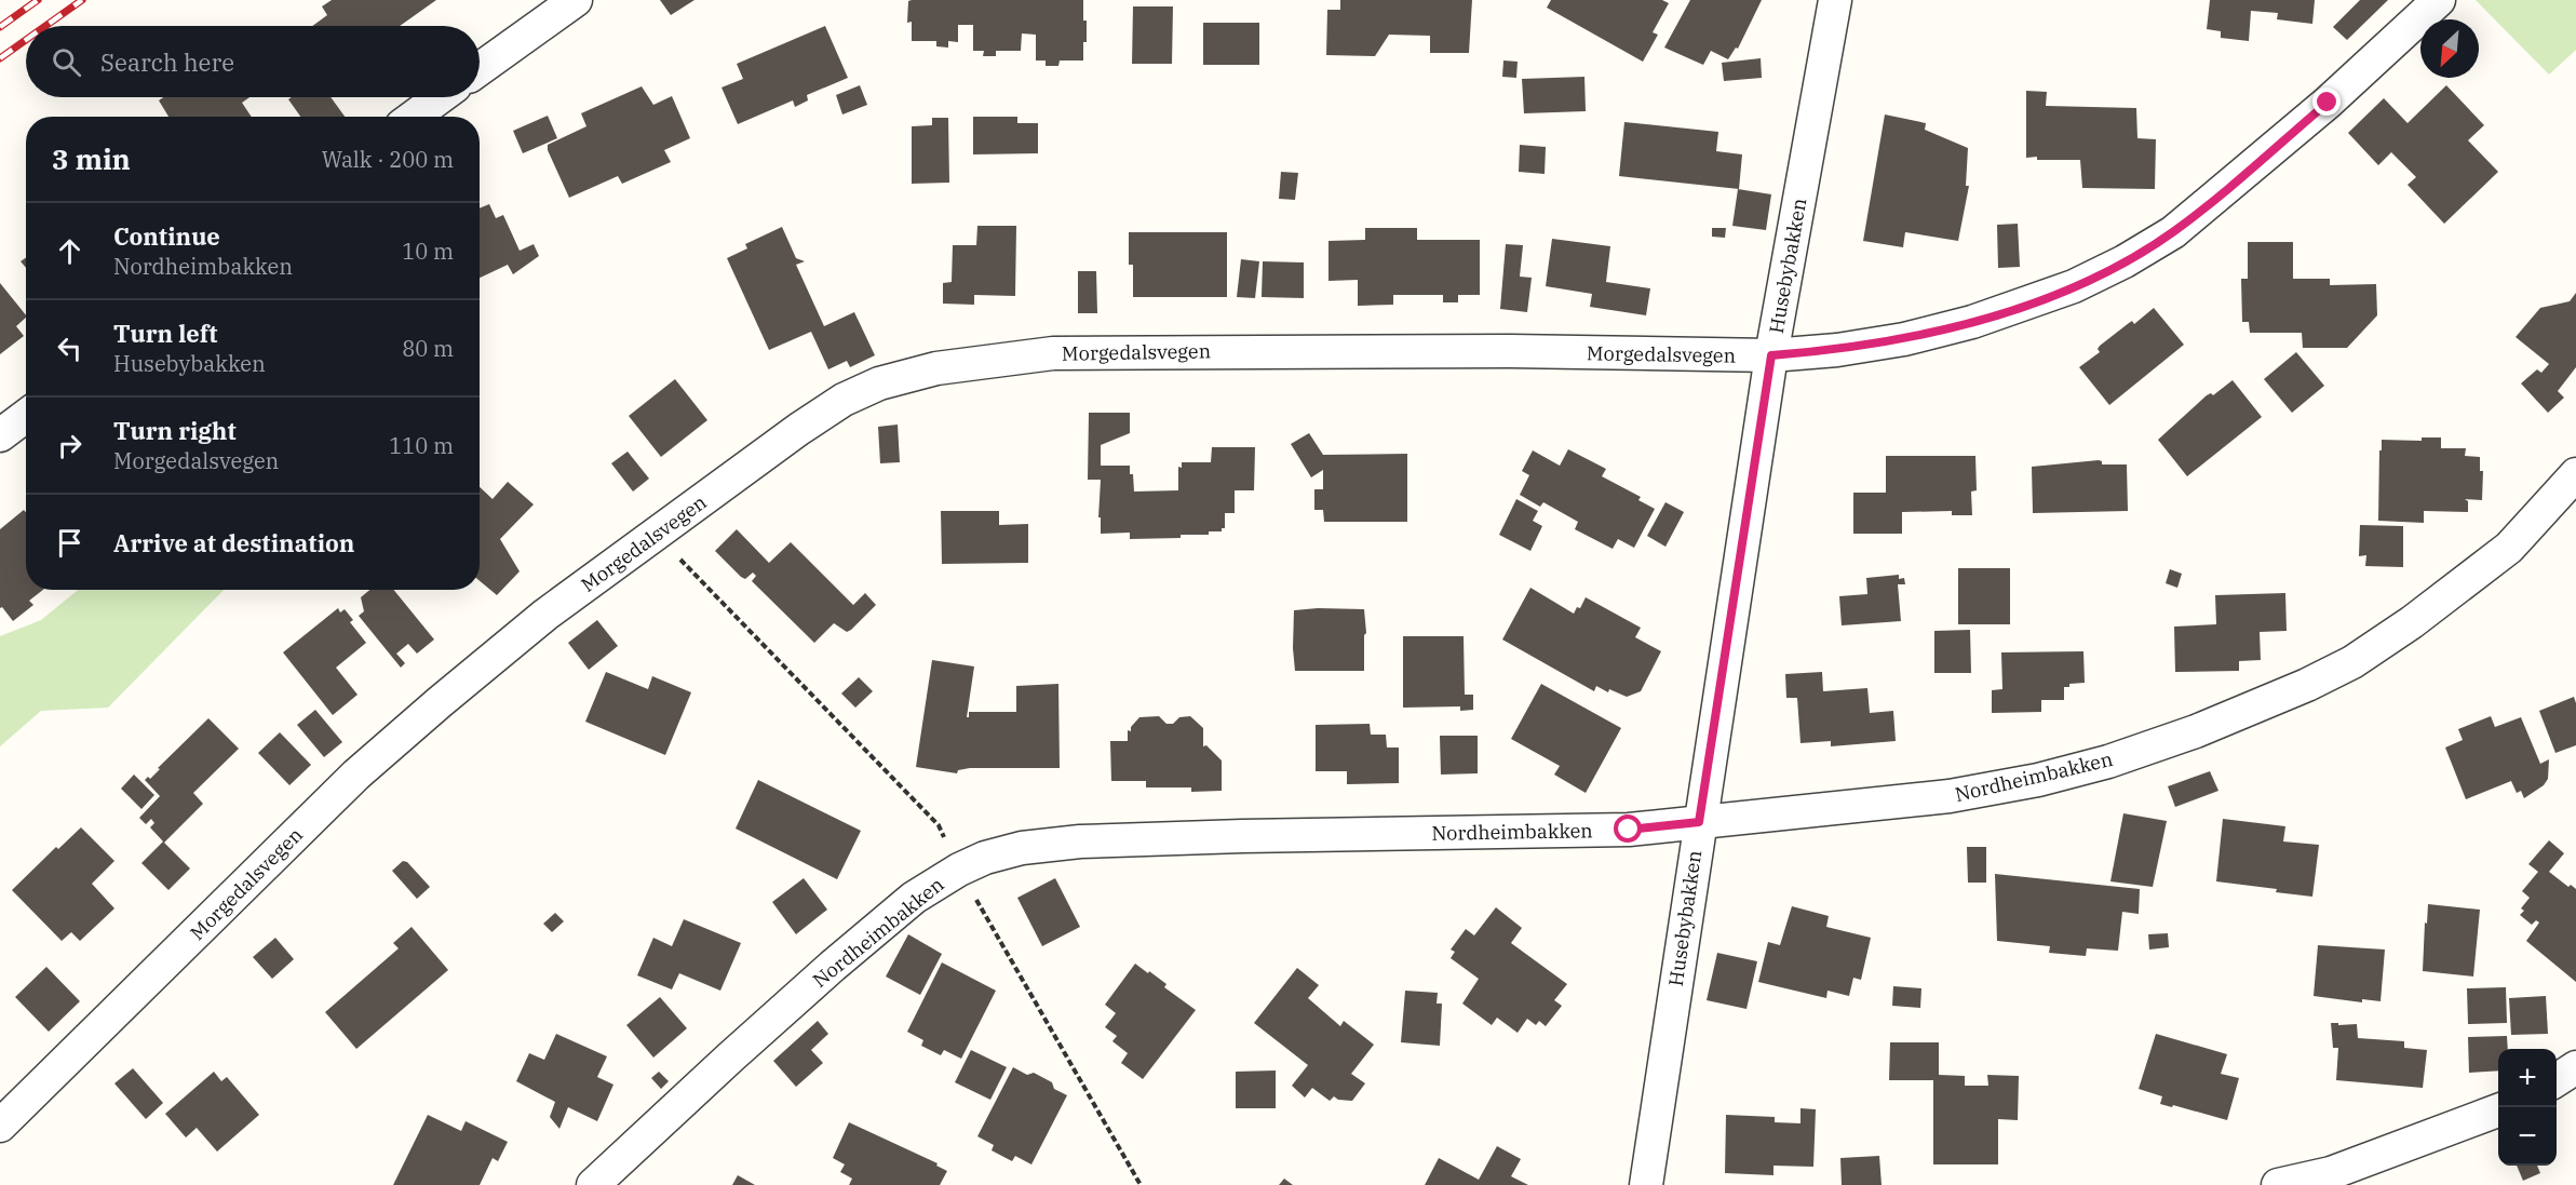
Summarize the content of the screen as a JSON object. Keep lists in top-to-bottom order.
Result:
{
  "streets": {
    "street": ["Husebybakken", "Morgedalsvegen", "Nordheimbakken"]
  },
  "crossings": [
    ["Husebybakken", "Morgedalsvegen"],
    ["Husebybakken", "Nordheimbakken"]
  ],
  "north": "bottom left",
  "page": {
    "search": "Search here",
    "heading": ["3 min", "Walk · 200 m"],
    "list": [
      ["Continue", "Nordheimbakken", "10 m"],
      ["Turn left", "Husebybakken", "80 m"],
      ["Turn right", "Morgedalsvegen", "110 m"],
      "Arrive at destination"
    ],
    "map_buttons": ["+", "−"]
  }
}
